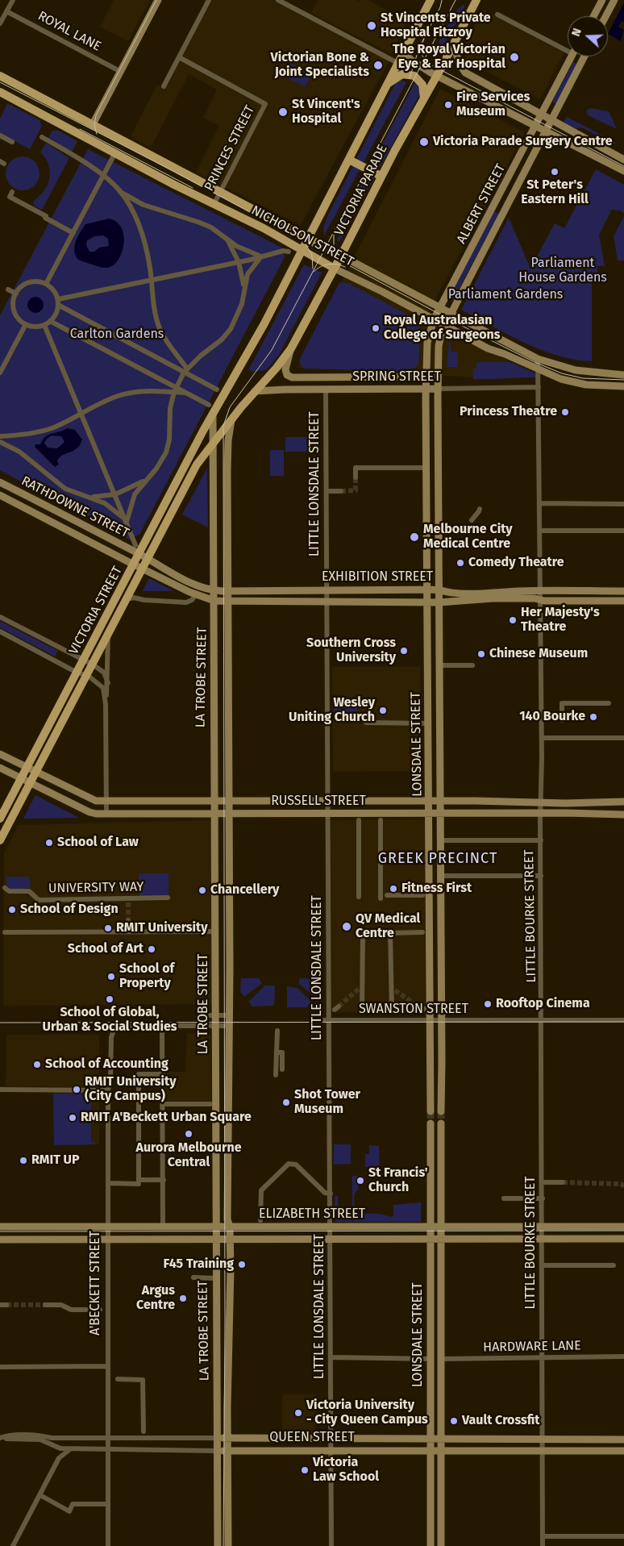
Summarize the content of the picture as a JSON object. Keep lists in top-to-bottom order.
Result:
{
  "streets": {
    "main road": ["VICTORIA PARADE", "NICHOLSON STREET", "VICTORIA STREET"],
    "street": [
      "ROYAL LANE",
      "PRINCES STREET",
      "ALBERT STREET",
      "SPRING STREET",
      "LITTLE LONSDALE STREET",
      "RATHDOWNE STREET",
      "EXHIBITION STREET",
      "LA TROBE STREET",
      "LONSDALE STREET",
      "RUSSELL STREET",
      "UNIVERSITY WAY",
      "LITTLE BOURKE STREET",
      "SWANSTON STREET",
      "ELIZABETH STREET",
      "A'BECKETT STREET",
      "HARDWARE LANE",
      "QUEEN STREET"
    ]
  },
  "crossings": [
    ["PRINCES STREET", "NICHOLSON STREET"],
    ["VICTORIA PARADE", "NICHOLSON STREET"],
    ["VICTORIA PARADE", "SPRING STREET"],
    ["VICTORIA PARADE", "VICTORIA STREET"],
    ["VICTORIA PARADE", "LA TROBE STREET"],
    ["ALBERT STREET", "NICHOLSON STREET"],
    ["ALBERT STREET", "SPRING STREET"],
    ["ALBERT STREET", "LONSDALE STREET"],
    ["NICHOLSON STREET", "LITTLE BOURKE STREET"],
    ["SPRING STREET", "LITTLE LONSDALE STREET"],
    ["SPRING STREET", "LONSDALE STREET"],
    ["SPRING STREET", "LITTLE BOURKE STREET"],
    ["LITTLE LONSDALE STREET", "EXHIBITION STREET"],
    ["LITTLE LONSDALE STREET", "RUSSELL STREET"],
    ["LITTLE LONSDALE STREET", "SWANSTON STREET"],
    ["LITTLE LONSDALE STREET", "ELIZABETH STREET"],
    ["LITTLE LONSDALE STREET", "QUEEN STREET"],
    ["RATHDOWNE STREET", "EXHIBITION STREET"],
    ["RATHDOWNE STREET", "VICTORIA STREET"],
    ["EXHIBITION STREET", "VICTORIA STREET"],
    ["EXHIBITION STREET", "LA TROBE STREET"],
    ["EXHIBITION STREET", "LONSDALE STREET"],
    ["EXHIBITION STREET", "LITTLE BOURKE STREET"],
    ["VICTORIA STREET", "LA TROBE STREET"],
    ["VICTORIA STREET", "RUSSELL STREET"],
    ["LA TROBE STREET", "RUSSELL STREET"],
    ["LA TROBE STREET", "ELIZABETH STREET"],
    ["LA TROBE STREET", "QUEEN STREET"],
    ["LONSDALE STREET", "RUSSELL STREET"],
    ["LONSDALE STREET", "SWANSTON STREET"],
    ["LONSDALE STREET", "ELIZABETH STREET"],
    ["LONSDALE STREET", "HARDWARE LANE"],
    ["LONSDALE STREET", "QUEEN STREET"],
    ["RUSSELL STREET", "LITTLE BOURKE STREET"],
    ["LITTLE BOURKE STREET", "SWANSTON STREET"],
    ["LITTLE BOURKE STREET", "ELIZABETH STREET"],
    ["LITTLE BOURKE STREET", "HARDWARE LANE"],
    ["LITTLE BOURKE STREET", "QUEEN STREET"],
    ["ELIZABETH STREET", "A'BECKETT STREET"],
    ["A'BECKETT STREET", "QUEEN STREET"]
  ],
  "districts": ["GREEK PRECINCT"],
  "parks": ["Parliament House Gardens", "Parliament Gardens", "Carlton Gardens"],
  "places": [
    "St Vincents Private Hospital Fitzroy",
    "The Royal Victorian Eye & Ear Hospital",
    "Victorian Bone & Joint Specialists",
    "Fire Services Museum",
    "St Vincent's Hospital",
    "Victoria Parade Surgery Centre",
    "St Peter's Eastern Hill",
    "Royal Australasian College of Surgeons",
    "Princess Theatre",
    "Melbourne City Medical Centre",
    "Comedy Theatre",
    "Her Majesty's Theatre",
    "Southern Cross University",
    "Chinese Museum",
    "Wesley Uniting Church",
    "140 Bourke",
    "School of Law",
    "Fitness First",
    "Chancellery",
    "School of Design",
    "QV Medical Centre",
    "RMIT University",
    "School of Art",
    "School of Property",
    "School of Global, Urban & Social Studies",
    "Rooftop Cinema",
    "School of Accounting",
    "RMIT University (City Campus)",
    "Shot Tower Museum",
    "RMIT A'Beckett Urban Square",
    "Aurora Melbourne Central",
    "RMIT UP",
    "St Francis' Church",
    "F45 Training",
    "Argus Centre",
    "Victoria University - City Queen Campus",
    "Vault Crossfit",
    "Victoria Law School"
  ],
  "north": "left"
}
